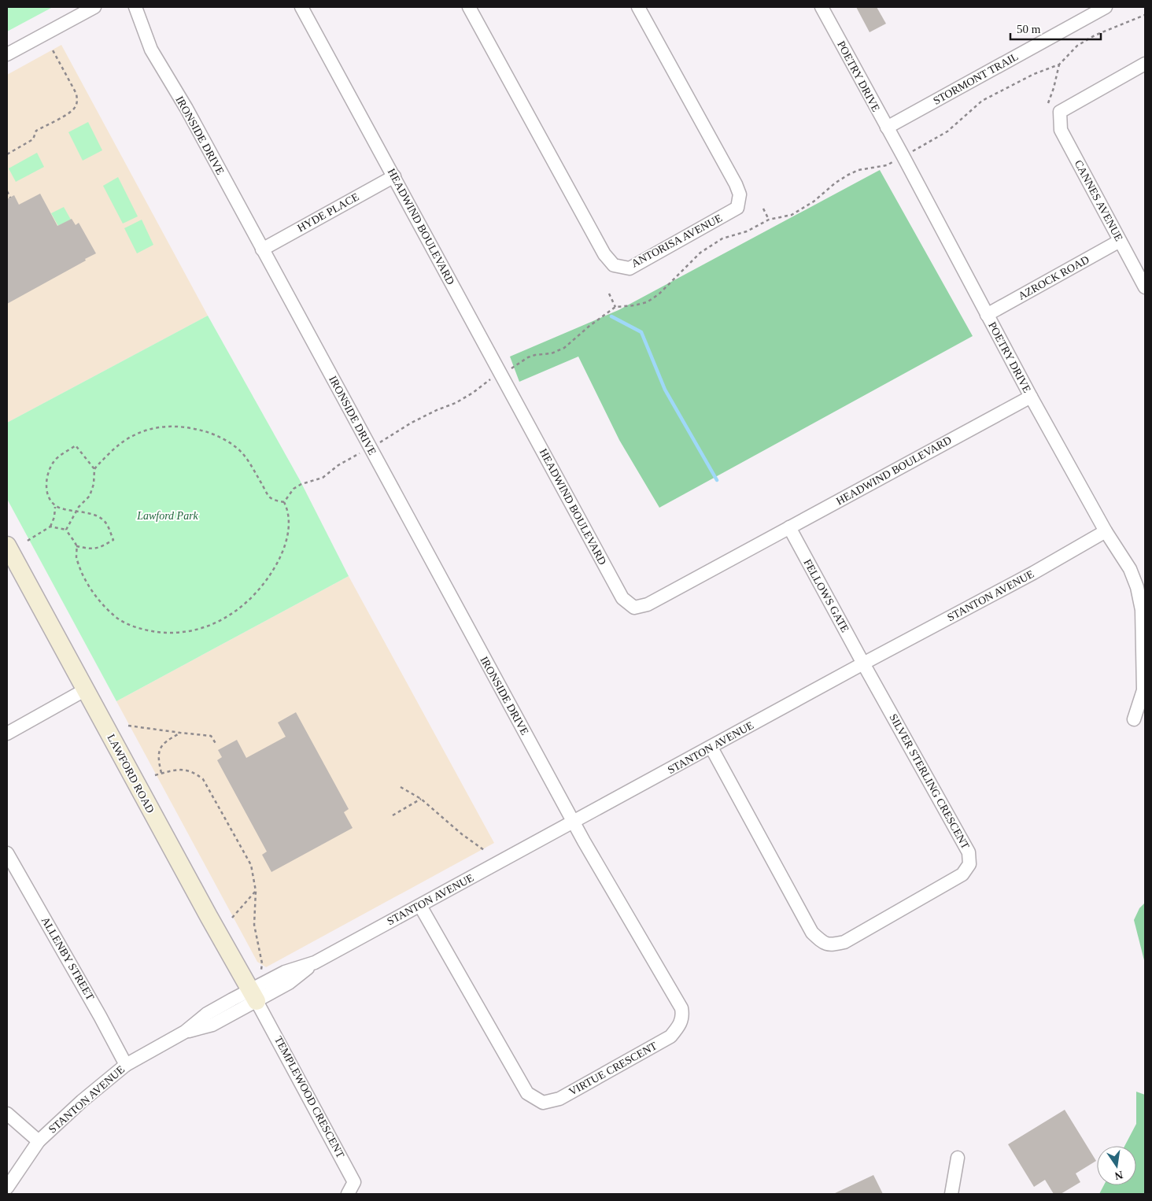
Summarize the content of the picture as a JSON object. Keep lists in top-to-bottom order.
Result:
{
  "streets": {
    "street": [
      "POETRY DRIVE",
      "STORMONT TRAIL",
      "IRONSIDE DRIVE",
      "CANNES AVENUE",
      "HYDE PLACE",
      "HEADWIND BOULEVARD",
      "ANTORISA AVENUE",
      "AZROCK ROAD",
      "FELLOWS GATE",
      "STANTON AVENUE",
      "LAWFORD ROAD",
      "SILVER STERLING CRESCENT",
      "ALLENBY STREET",
      "VIRTUE CRESCENT",
      "TEMPLEWOOD CRESCENT"
    ]
  },
  "crossings": [
    ["POETRY DRIVE", "STORMONT TRAIL"],
    ["POETRY DRIVE", "HEADWIND BOULEVARD"],
    ["POETRY DRIVE", "AZROCK ROAD"],
    ["POETRY DRIVE", "STANTON AVENUE"],
    ["IRONSIDE DRIVE", "HYDE PLACE"],
    ["IRONSIDE DRIVE", "STANTON AVENUE"],
    ["IRONSIDE DRIVE", "VIRTUE CRESCENT"],
    ["CANNES AVENUE", "AZROCK ROAD"],
    ["HYDE PLACE", "HEADWIND BOULEVARD"],
    ["HEADWIND BOULEVARD", "FELLOWS GATE"],
    ["FELLOWS GATE", "STANTON AVENUE"],
    ["FELLOWS GATE", "SILVER STERLING CRESCENT"],
    ["STANTON AVENUE", "LAWFORD ROAD"],
    ["STANTON AVENUE", "SILVER STERLING CRESCENT"],
    ["STANTON AVENUE", "ALLENBY STREET"],
    ["STANTON AVENUE", "VIRTUE CRESCENT"],
    ["STANTON AVENUE", "TEMPLEWOOD CRESCENT"],
    ["LAWFORD ROAD", "TEMPLEWOOD CRESCENT"]
  ],
  "parks": ["Lawford Park"],
  "scale_bar": "50 m",
  "north": "bottom"
}
